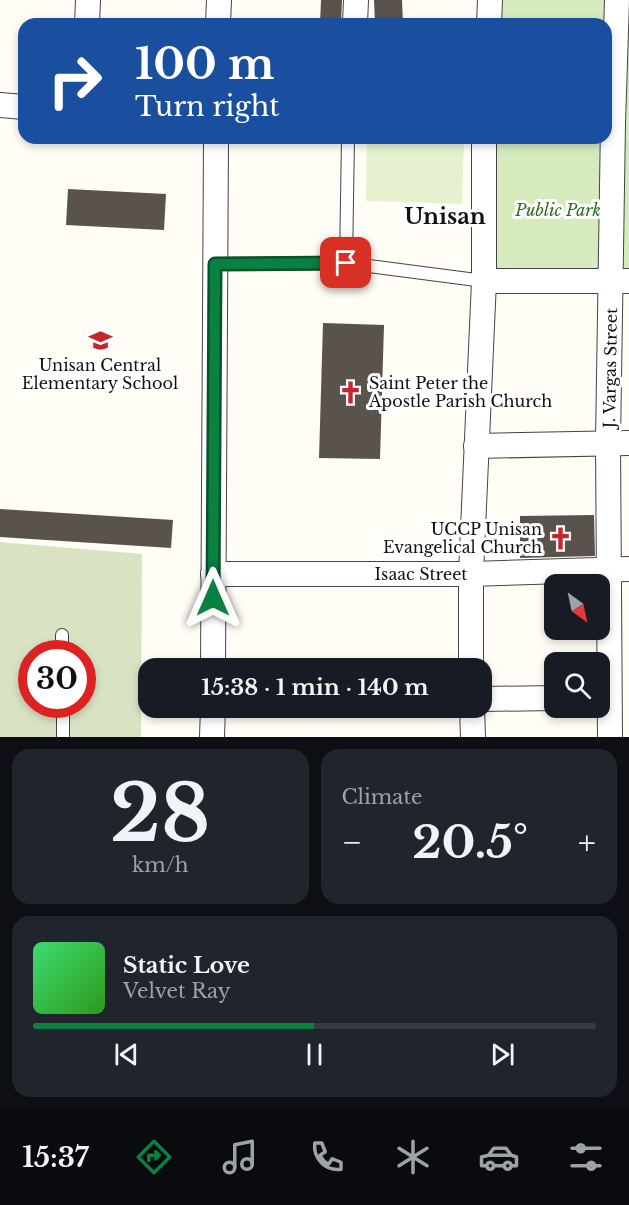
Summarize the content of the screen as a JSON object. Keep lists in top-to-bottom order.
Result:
{
  "streets": {
    "street": ["J. Vargas Street", "Isaac Street"]
  },
  "crossings": [
    ["J. Vargas Street", "Isaac Street"]
  ],
  "districts": ["Unisan"],
  "parks": ["Public Park"],
  "places": {
    "school or university": ["Unisan Central Elementary School"],
    "church": ["Saint Peter the Apostle Parish Church", "UCCP Unisan Evangelical Church"]
  },
  "north": "bottom right",
  "page": {
    "turn": ["100 m", "Turn right"],
    "limit": "30",
    "trip": "15:38 · 1 min · 140 m",
    "tile": [
      ["28", "km/h"],
      "Climate"
    ],
    "heat": ["−", "20.5°", "+"],
    "song": ["Static Love", "Velvet Ray"],
    "tabs": "15:37"
  }
}
